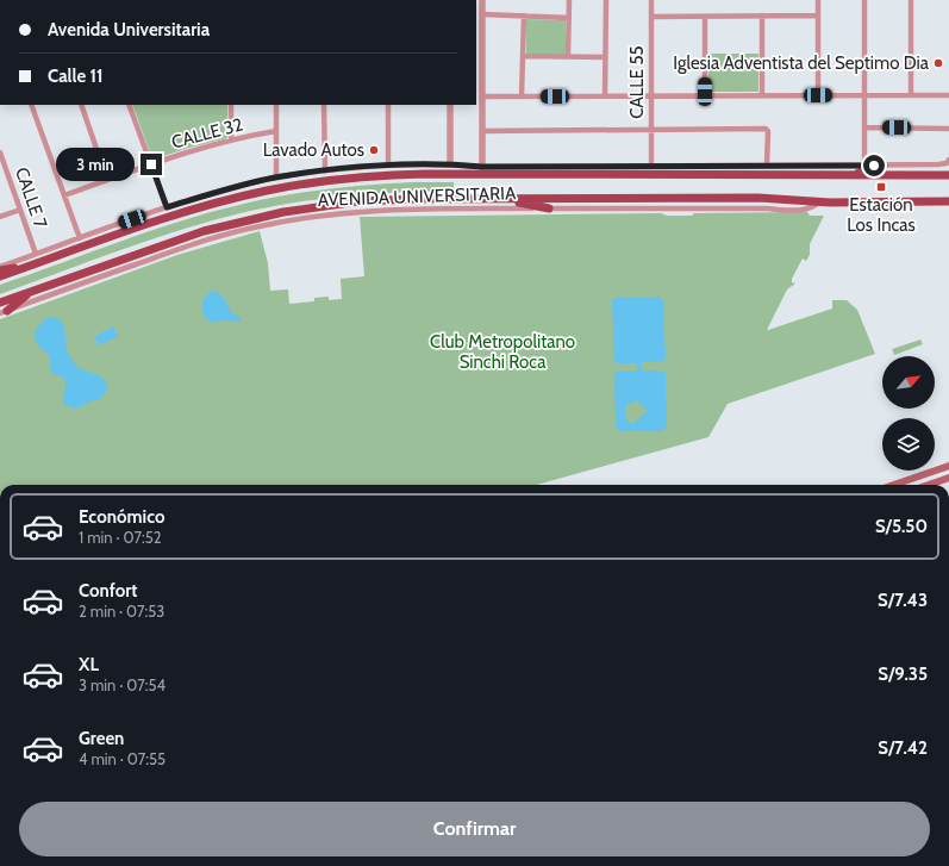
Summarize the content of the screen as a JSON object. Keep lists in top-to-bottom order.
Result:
{
  "streets": {
    "main road": ["AVENIDA UNIVERSITARIA"],
    "street": ["CALLE 55", "CALLE 32", "CALLE 7"]
  },
  "crossings": [
    ["CALLE 55", "AVENIDA UNIVERSITARIA"],
    ["AVENIDA UNIVERSITARIA", "CALLE 7"]
  ],
  "parks": ["Club Metropolitano Sinchi Roca"],
  "places": {
    "other": ["Iglesia Adventista del Septimo Dia", "Lavado Autos"],
    "transit": ["Estación Los Incas"]
  },
  "north": "top right",
  "page": {
    "banner": ["Avenida Universitaria", "Calle 11"],
    "bubble": "3 min",
    "list": [
      {
        "name": "Económico",
        "note": "1 min · 07:52",
        "value": "S/5.50"
      },
      {
        "name": "Confort",
        "note": "2 min · 07:53",
        "value": "S/7.43"
      },
      {
        "name": "XL",
        "note": "3 min · 07:54",
        "value": "S/9.35"
      },
      {
        "name": "Green",
        "note": "4 min · 07:55",
        "value": "S/7.42"
      }
    ],
    "buttons": "Confirmar"
  }
}
